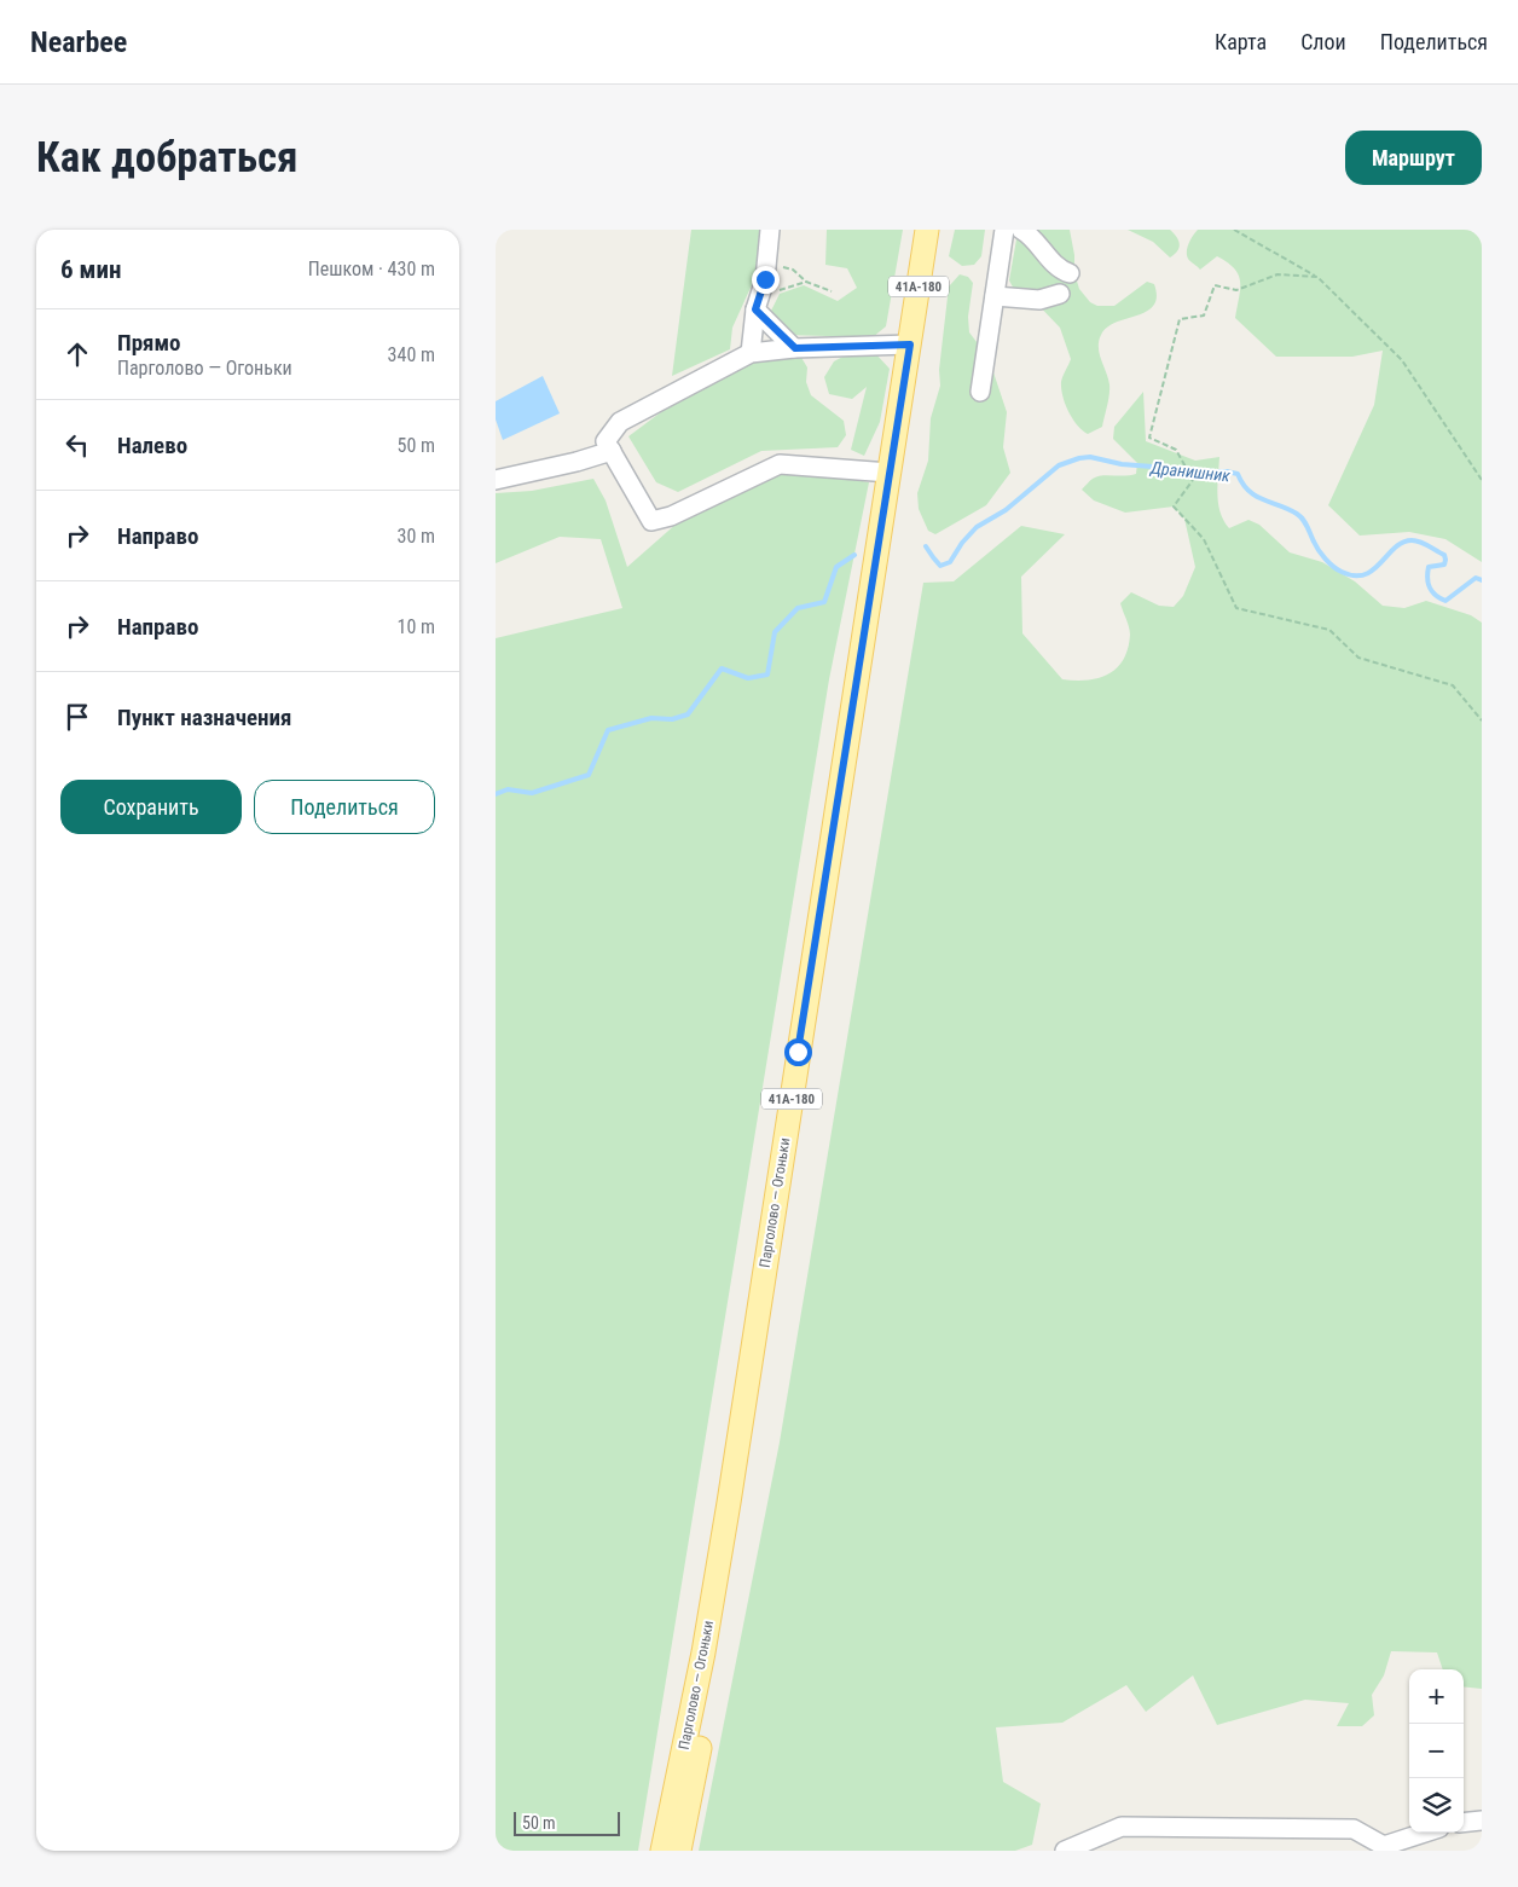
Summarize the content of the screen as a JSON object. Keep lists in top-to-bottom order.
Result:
{
  "streets": {
    "main road": ["41А-180", "Парголово — Огоньки"]
  },
  "water": ["Дранишник"],
  "scale_bar": "50 m",
  "page": {
    "header": "Nearbee",
    "nav": ["Карта", "Слои", "Поделиться"],
    "buttons": [
      "Маршрут",
      ["Сохранить", "Поделиться"]
    ],
    "title": "Как добраться",
    "heading": ["6 мин", "Пешком · 430 m"],
    "list": [
      ["Прямо", "Парголово — Огоньки", "340 m"],
      ["Налево", "50 m"],
      ["Направо", "30 m"],
      ["Направо", "10 m"],
      "Пункт назначения"
    ],
    "map_buttons": ["+", "−"],
    "scale": "50 m"
  }
}
